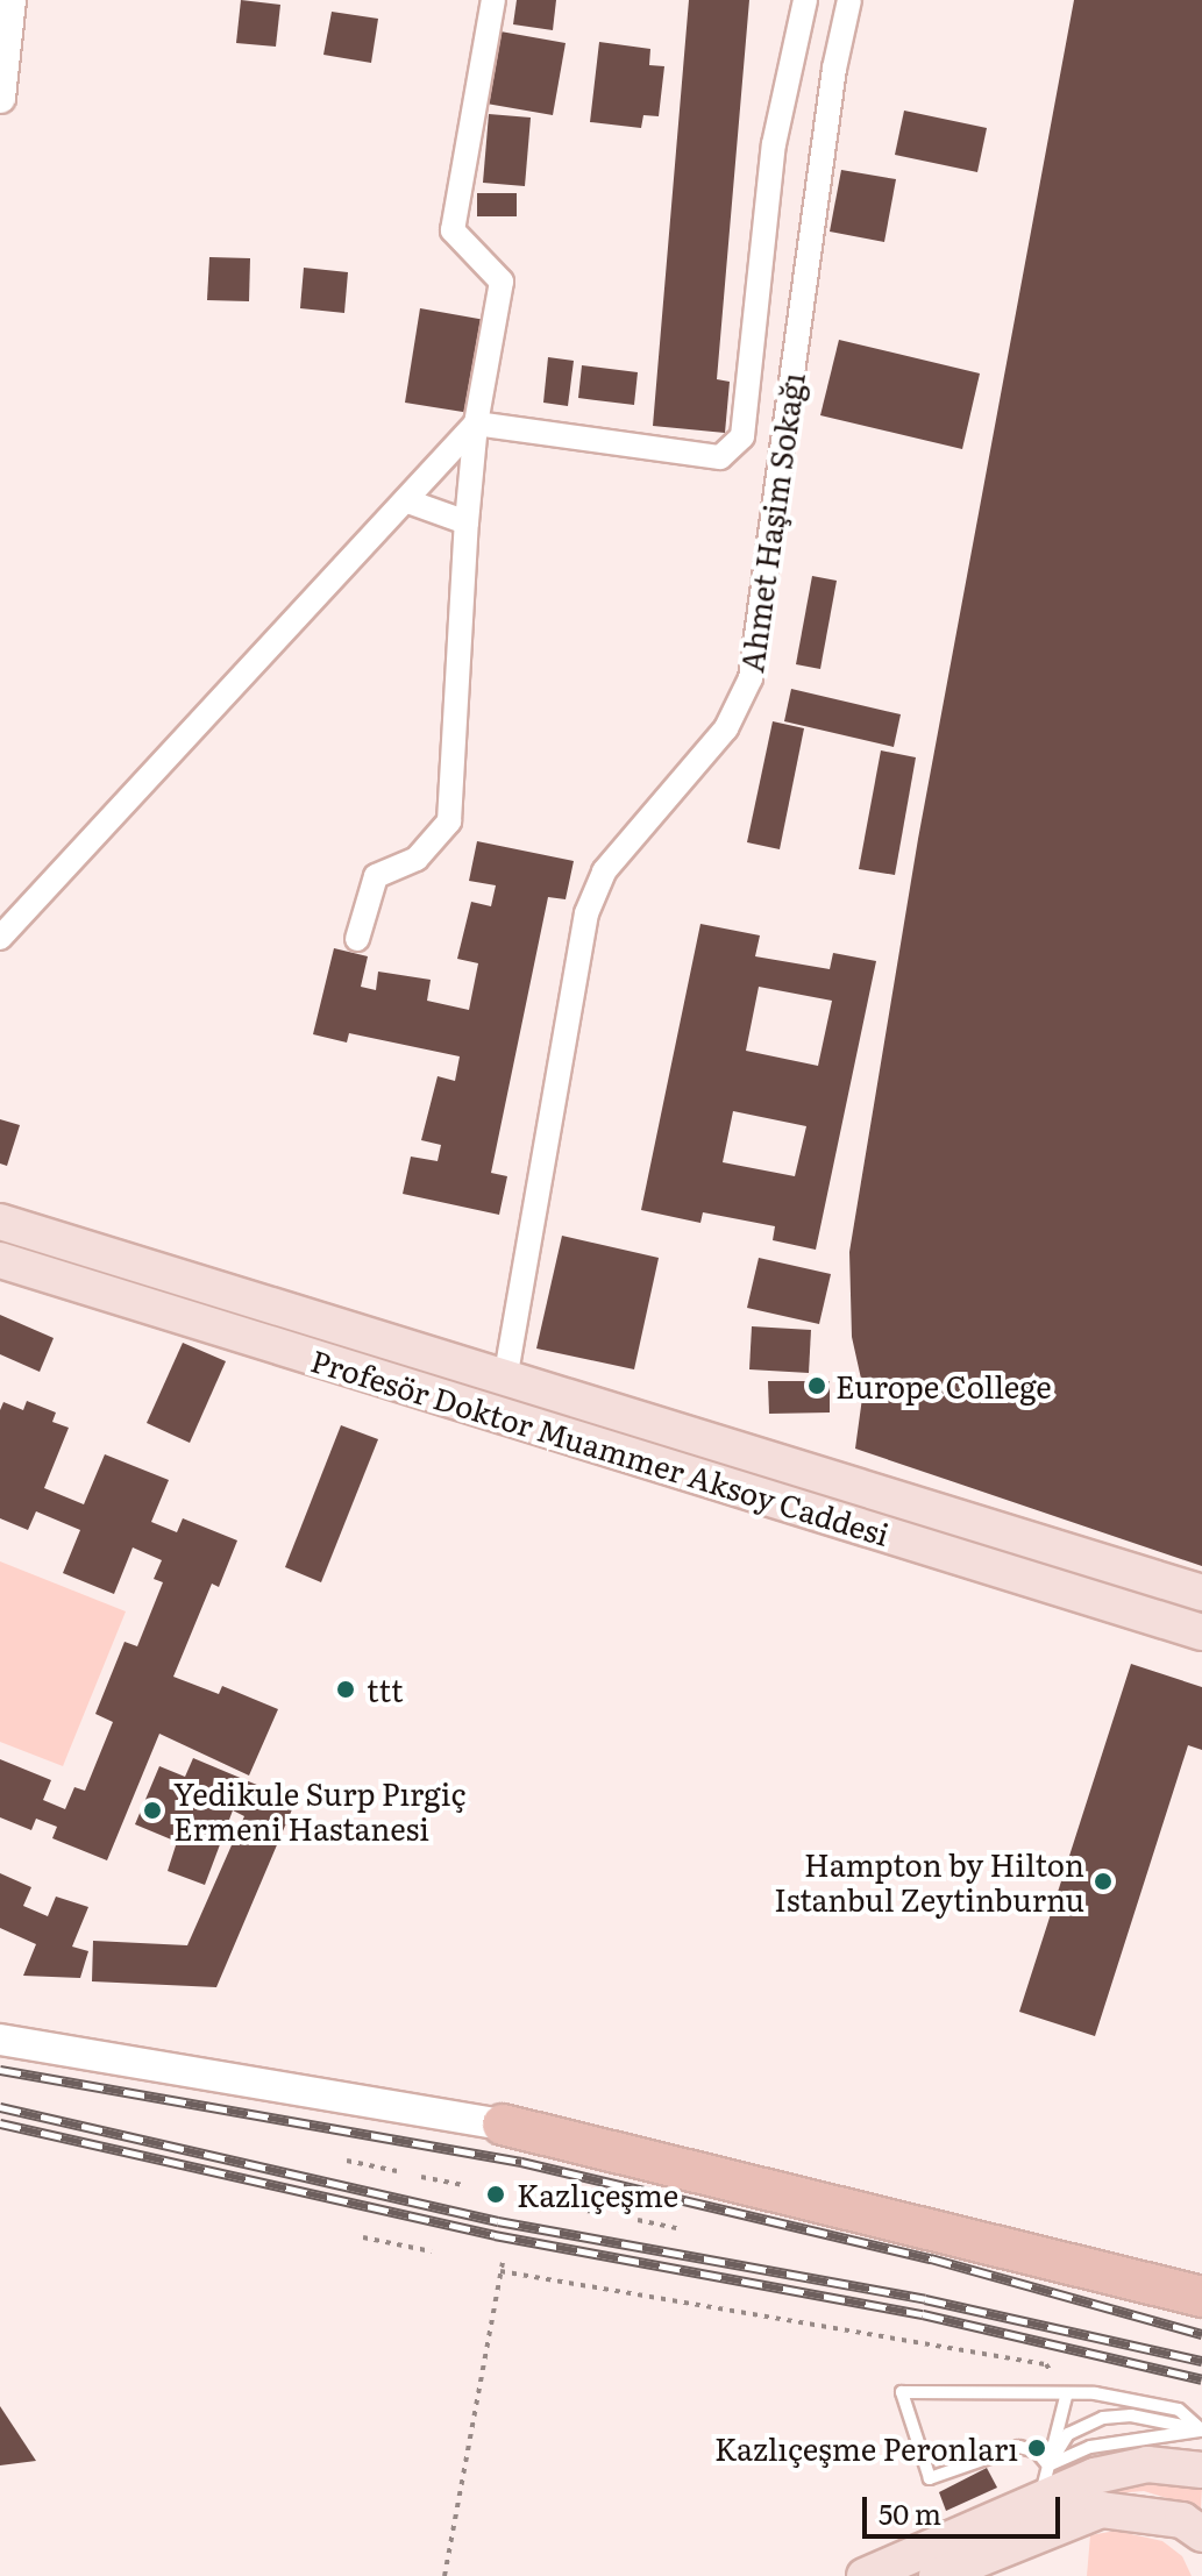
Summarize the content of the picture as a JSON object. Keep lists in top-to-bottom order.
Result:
{
  "streets": {
    "main road": ["Profesör Doktor Muammer Aksoy Caddesi"],
    "street": ["Ahmet Haşim Sokağı"]
  },
  "crossings": [
    ["Ahmet Haşim Sokağı", "Profesör Doktor Muammer Aksoy Caddesi"]
  ],
  "places": [
    "Europe College",
    "ttt",
    "Yedikule Surp Pırgiç Ermeni Hastanesi",
    "Hampton by Hilton Istanbul Zeytinburnu",
    "Kazlıçeşme",
    "Kazlıçeşme Peronları"
  ],
  "scale_bar": "50 m"
}
